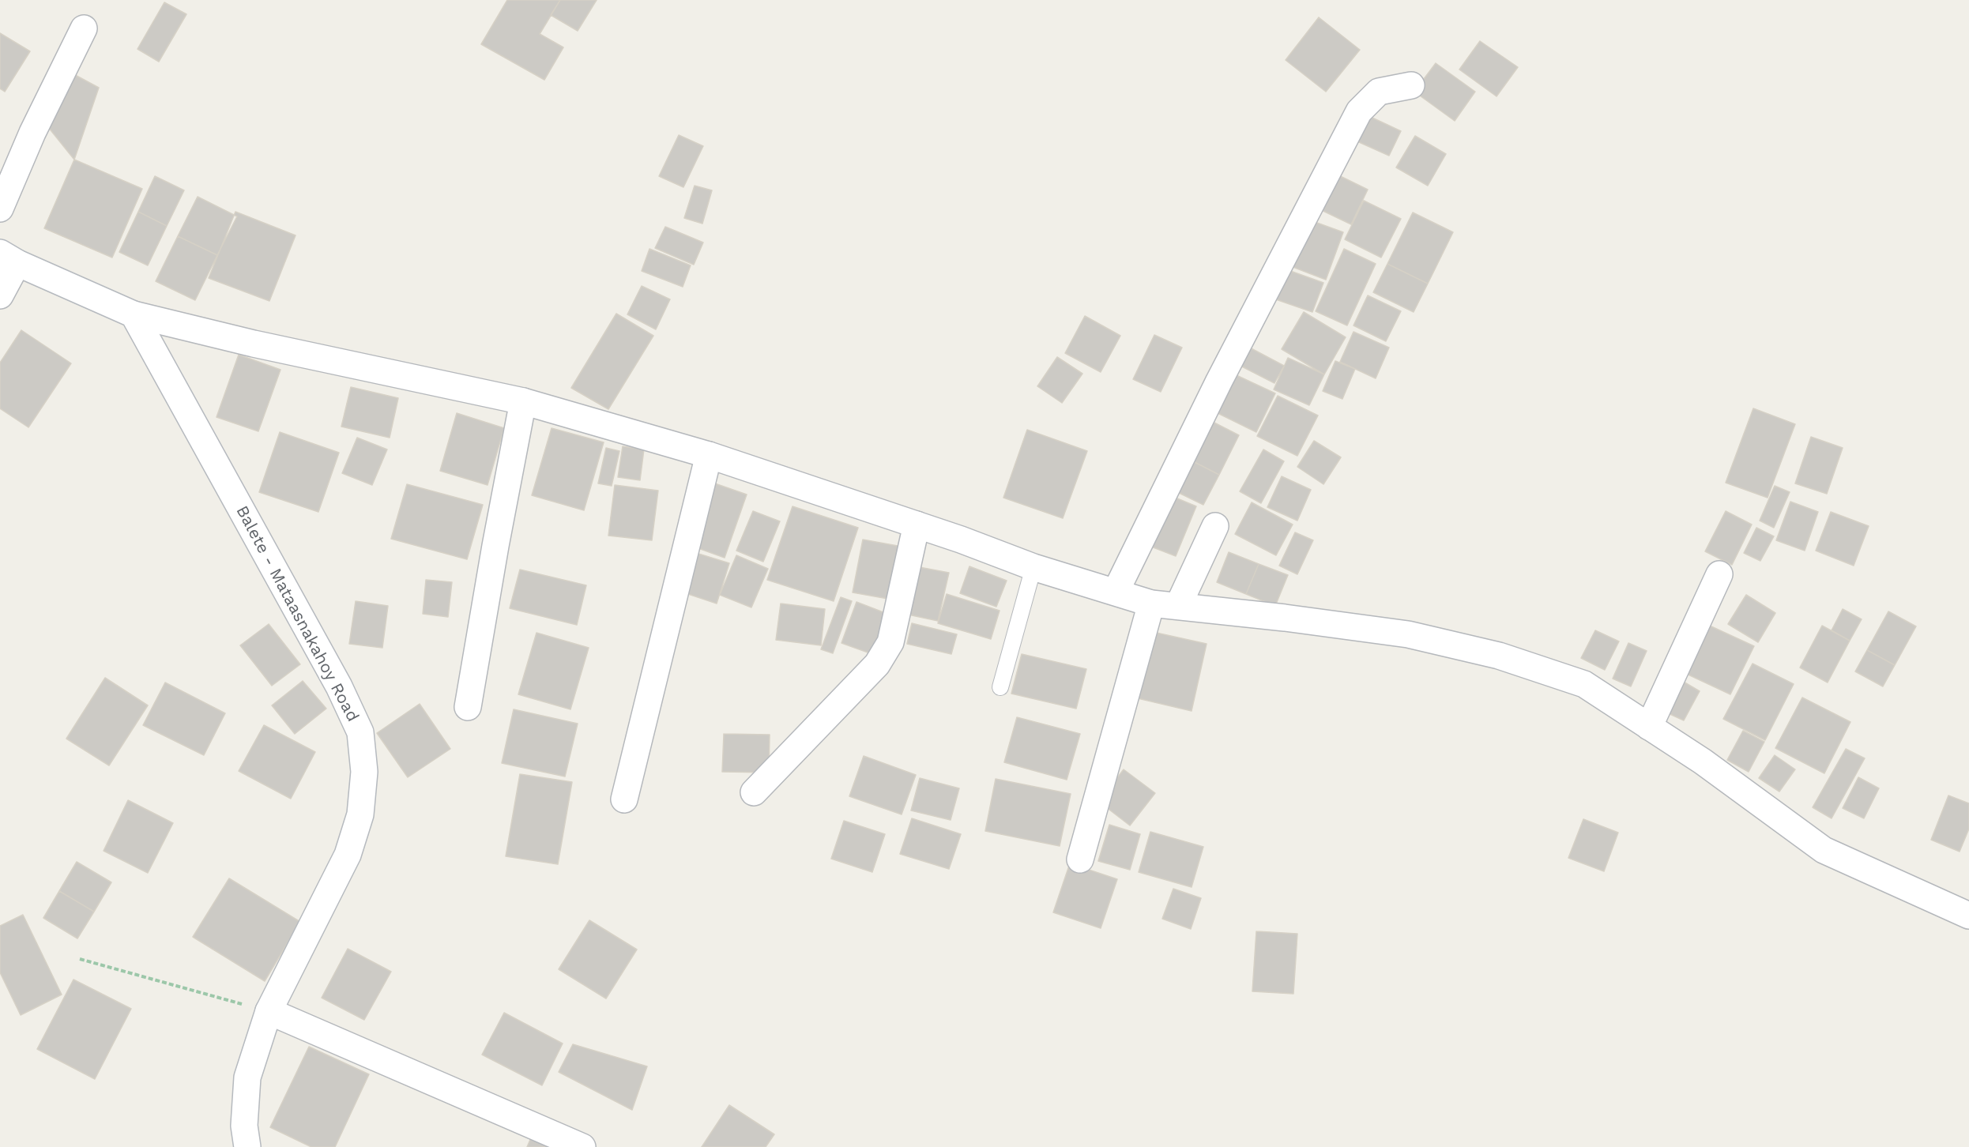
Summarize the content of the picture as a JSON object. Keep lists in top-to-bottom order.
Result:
{
  "streets": {
    "street": ["Balete - Mataasnakahoy Road"]
  }
}
